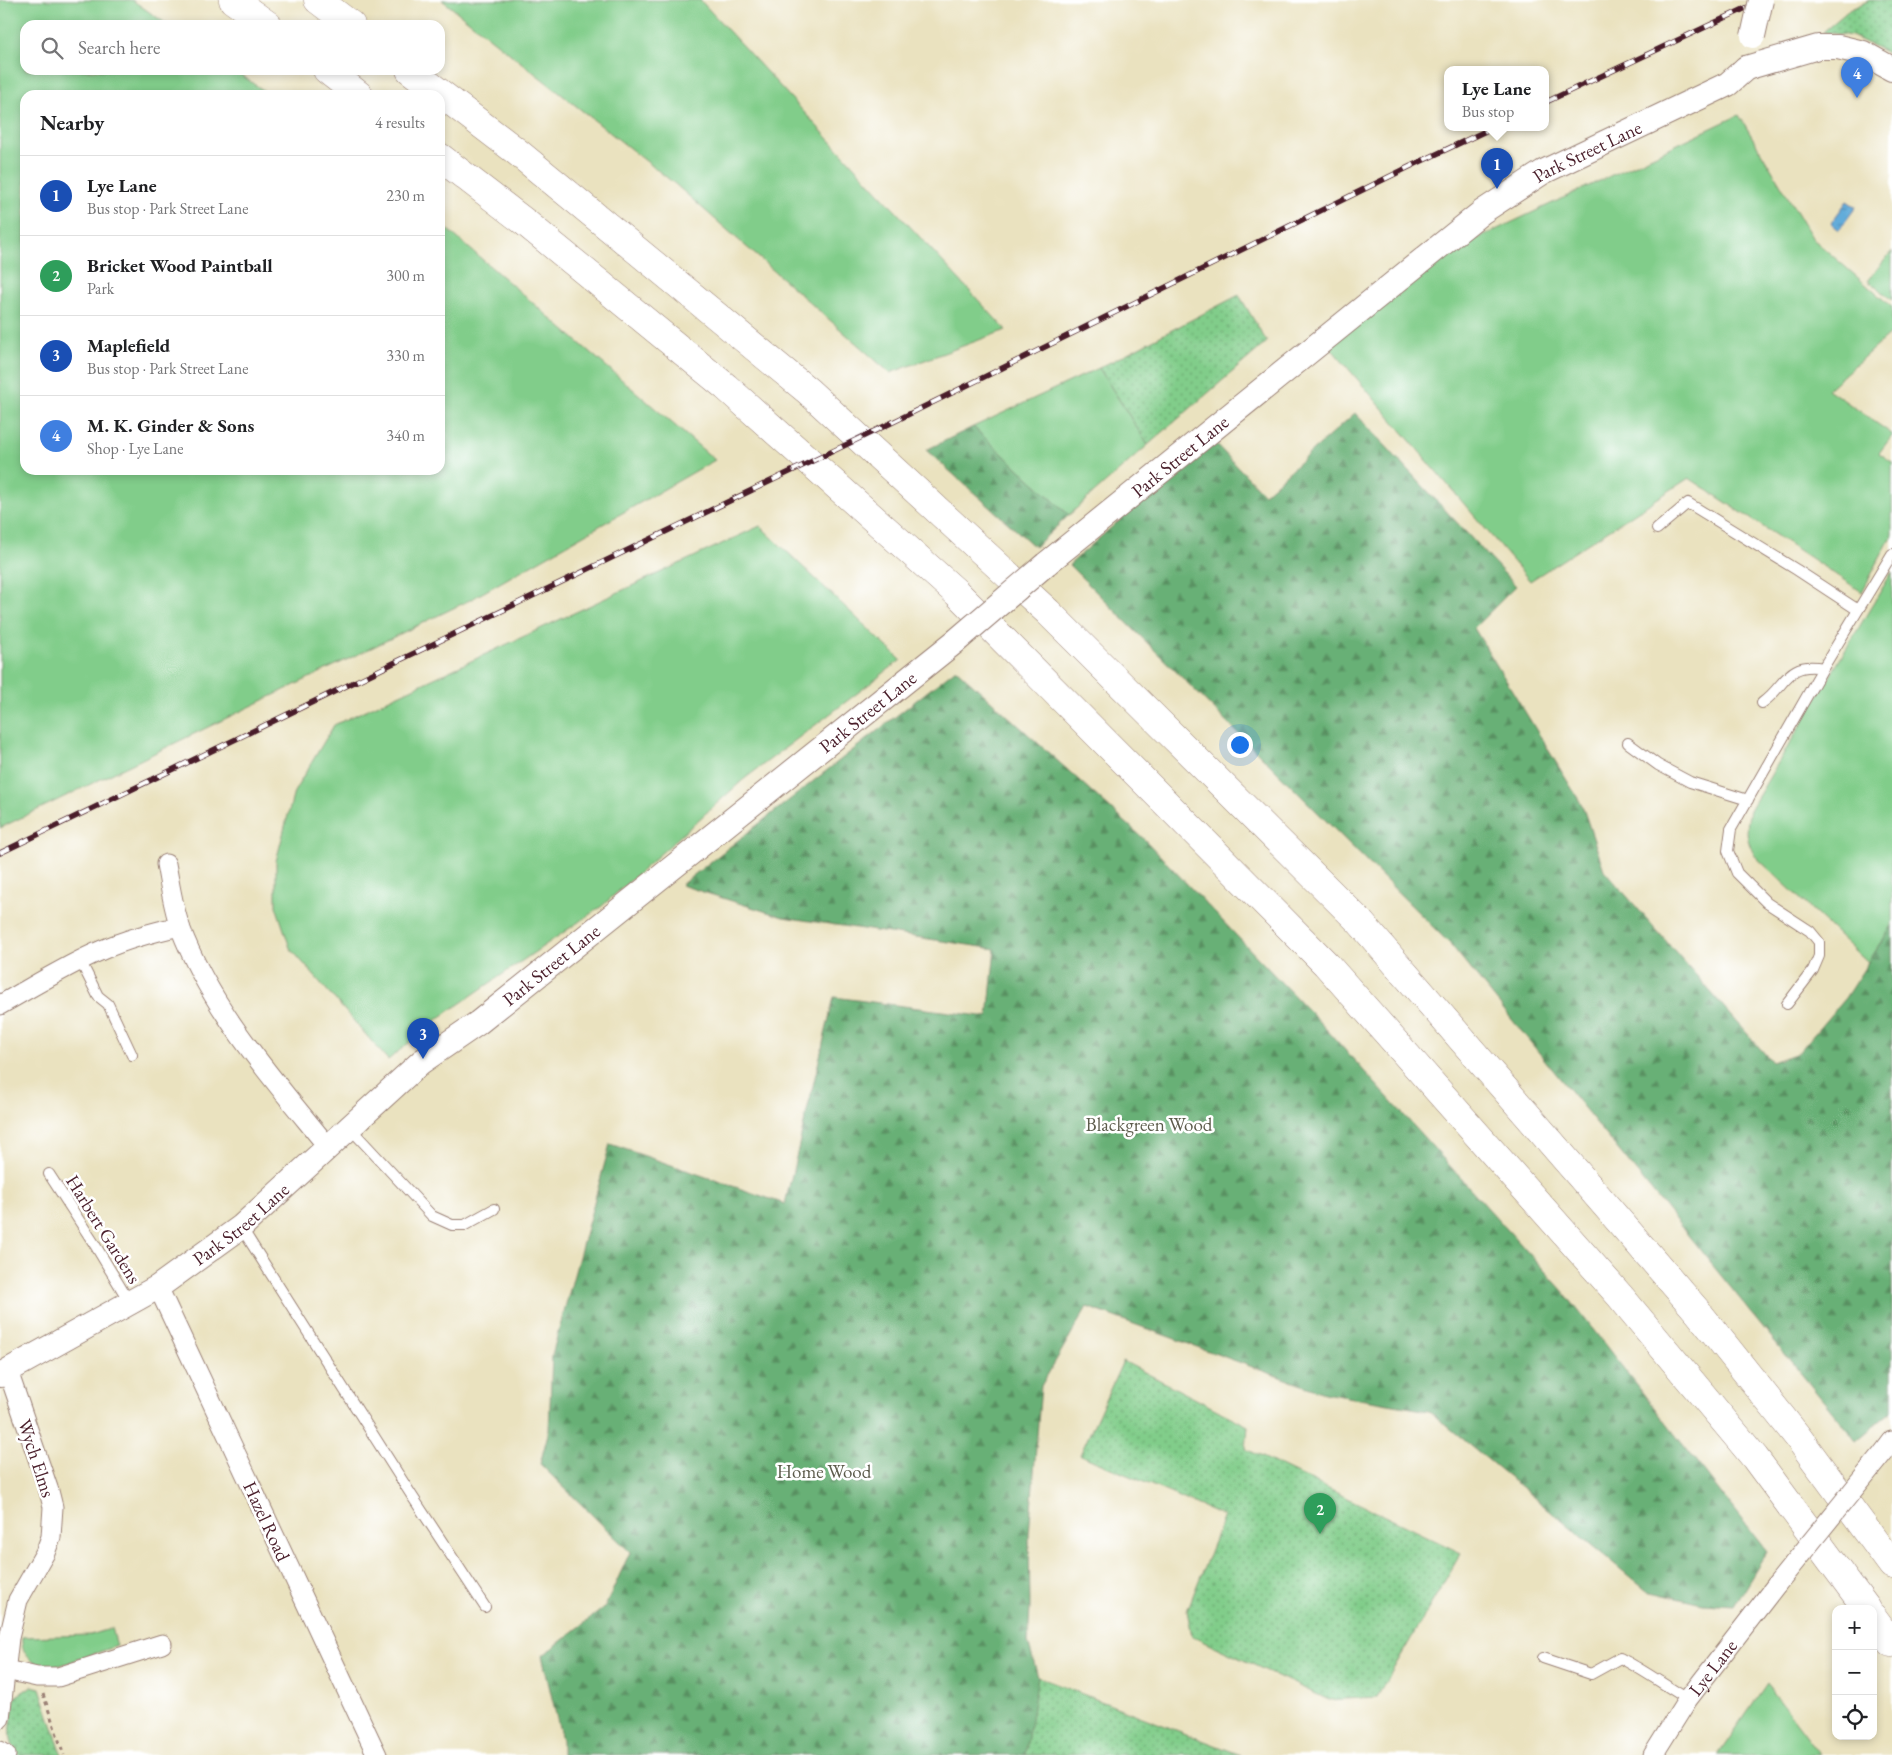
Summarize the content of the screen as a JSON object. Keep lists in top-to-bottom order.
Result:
{
  "streets": {
    "street": [
      "Park Street Lane",
      "Wych Elms",
      "Hazel Road",
      "Lye Lane"
    ],
    "lane": ["Harbert Gardens"]
  },
  "crossings": [
    ["Park Street Lane", "Harbert Gardens"],
    ["Park Street Lane", "Wych Elms"],
    ["Park Street Lane", "Hazel Road"]
  ],
  "parks": ["Blackgreen Wood", "Home Wood"],
  "page": {
    "search": "Search here",
    "pins": [
      "4",
      "1",
      "3",
      "2"
    ],
    "popup": ["Lye Lane", "Bus stop"],
    "heading": ["Nearby", "4 results"],
    "list": [
      {
        "mark": "1",
        "name": "Lye Lane",
        "note": "Bus stop · Park Street Lane",
        "value": "230 m"
      },
      {
        "mark": "2",
        "name": "Bricket Wood Paintball",
        "note": "Park",
        "value": "300 m"
      },
      {
        "mark": "3",
        "name": "Maplefield",
        "note": "Bus stop · Park Street Lane",
        "value": "330 m"
      },
      {
        "mark": "4",
        "name": "M. K. Ginder & Sons",
        "note": "Shop · Lye Lane",
        "value": "340 m"
      }
    ],
    "map_buttons": ["+", "−"]
  }
}
